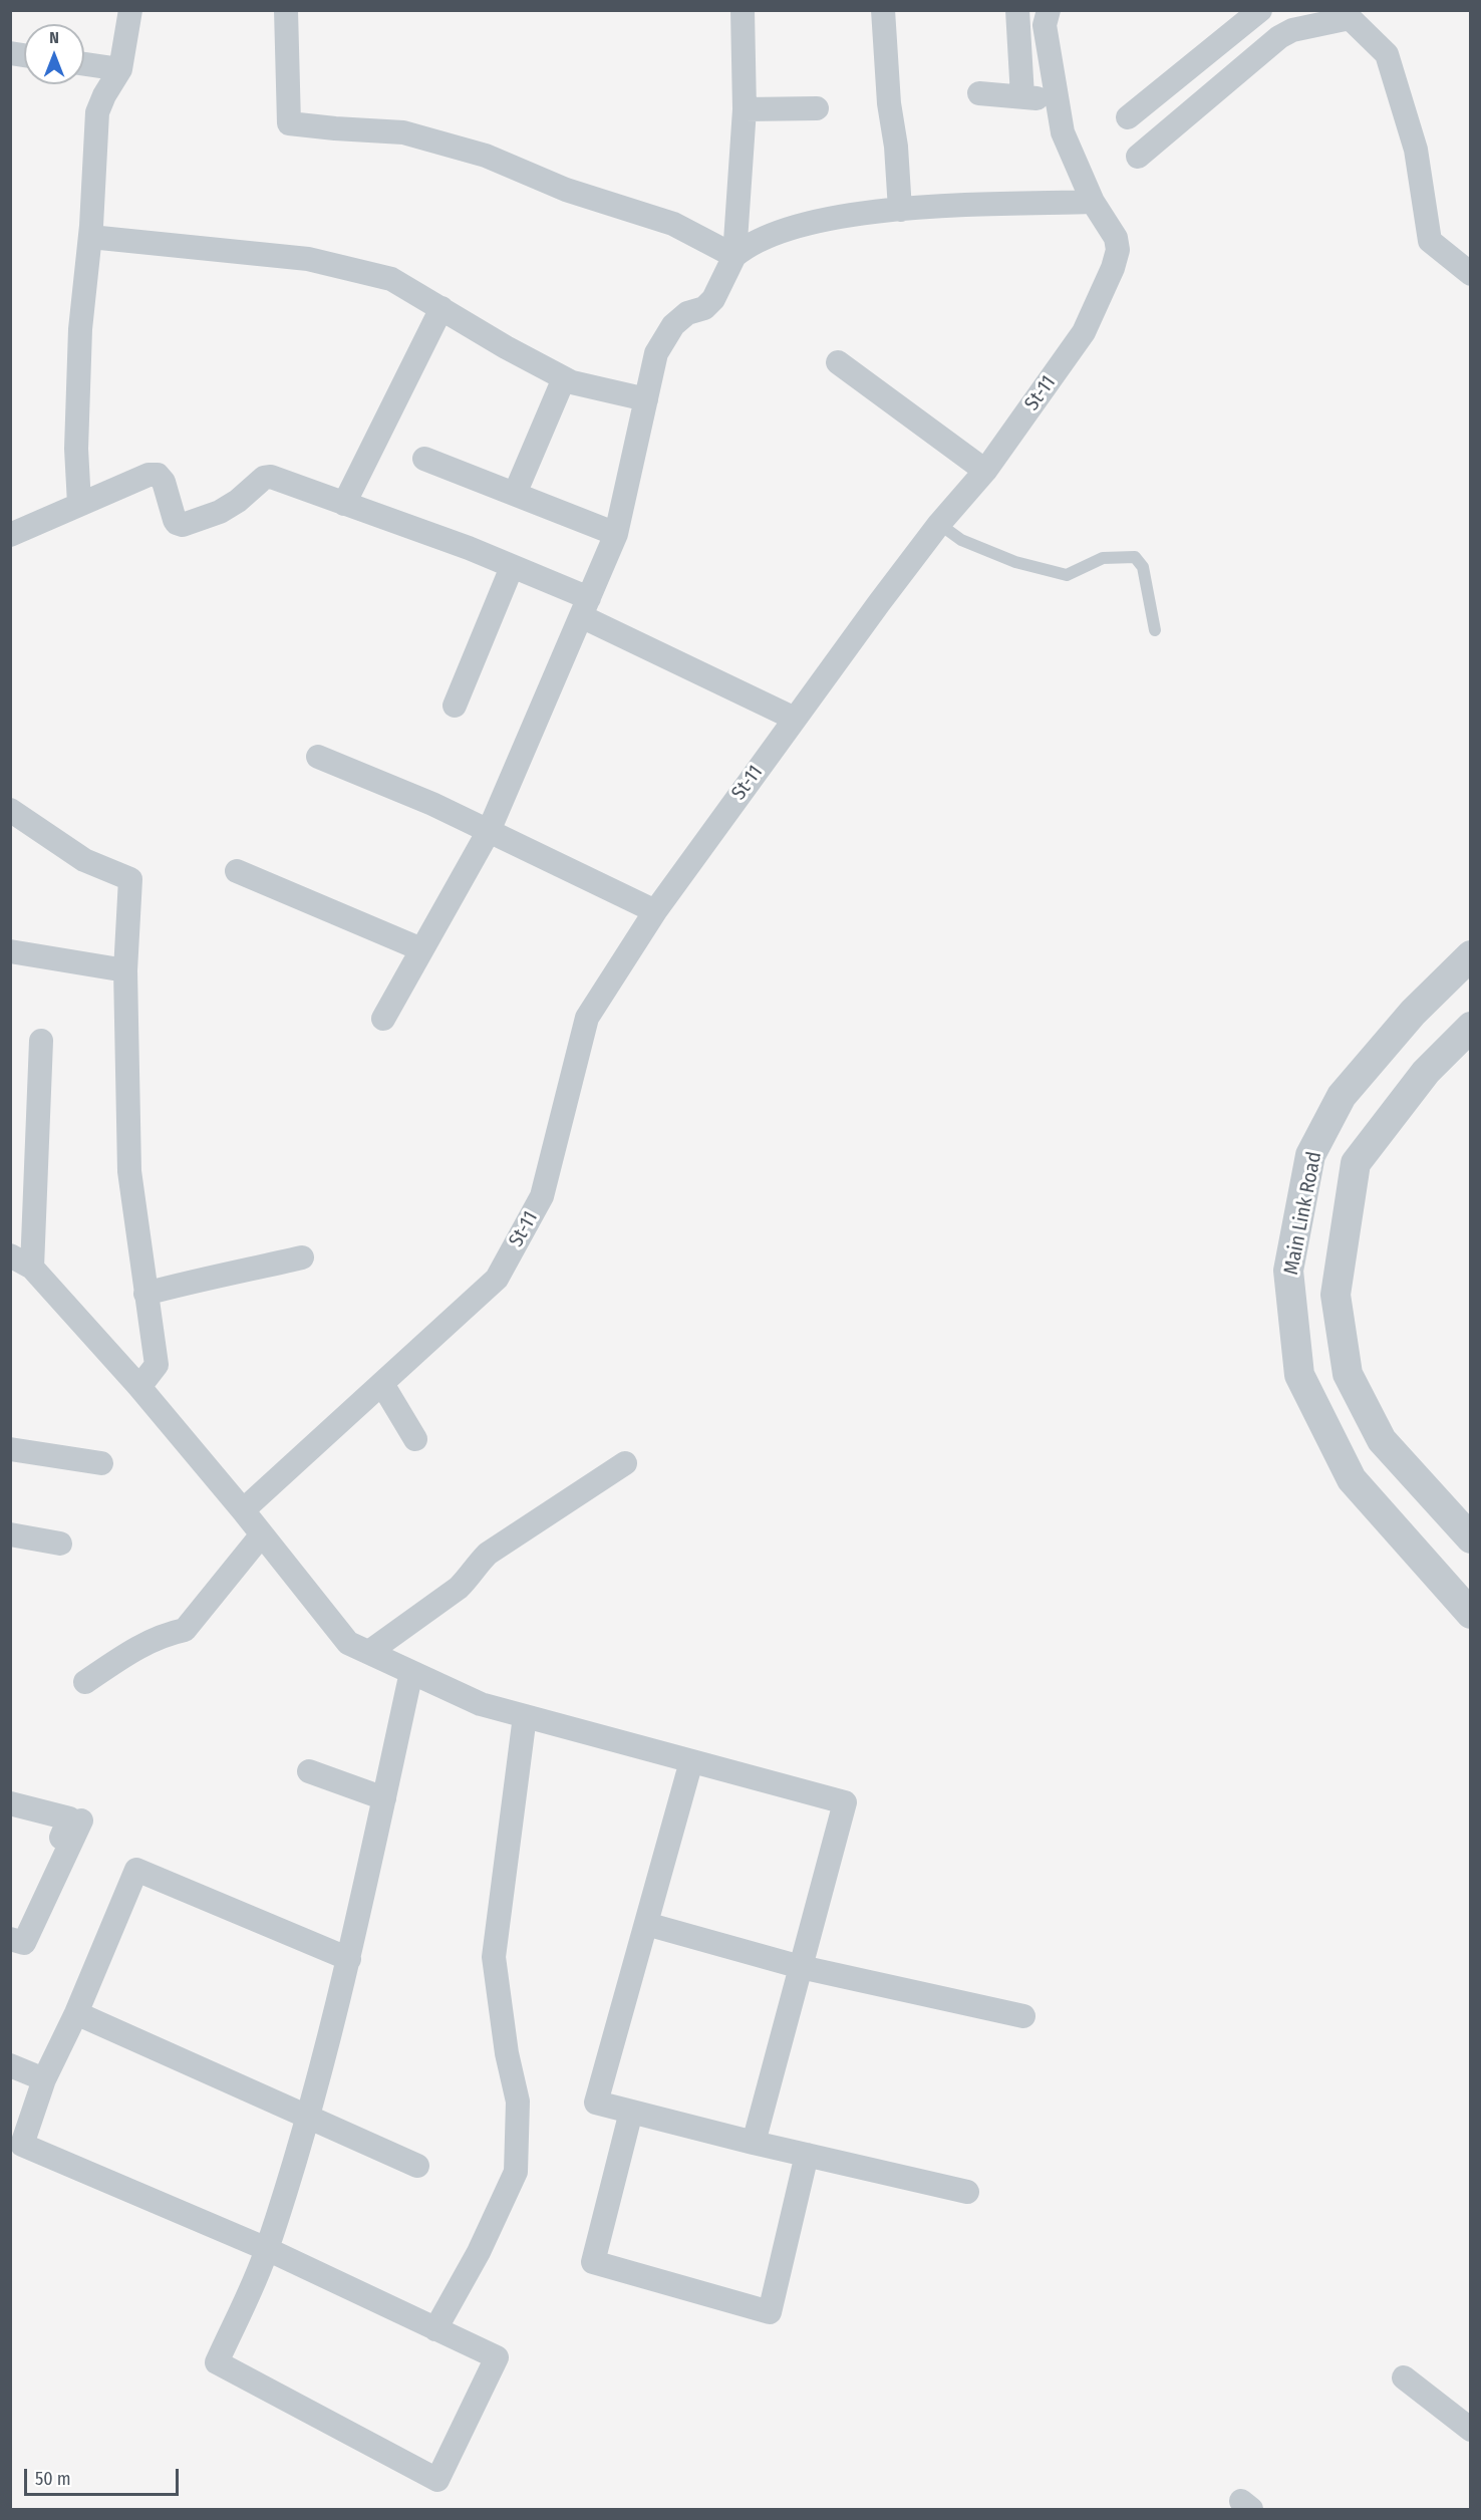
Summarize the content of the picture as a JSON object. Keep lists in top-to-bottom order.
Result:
{
  "streets": {
    "street": ["St-11", "Main Link Road"]
  },
  "scale_bar": "50 m",
  "north": "top"
}
